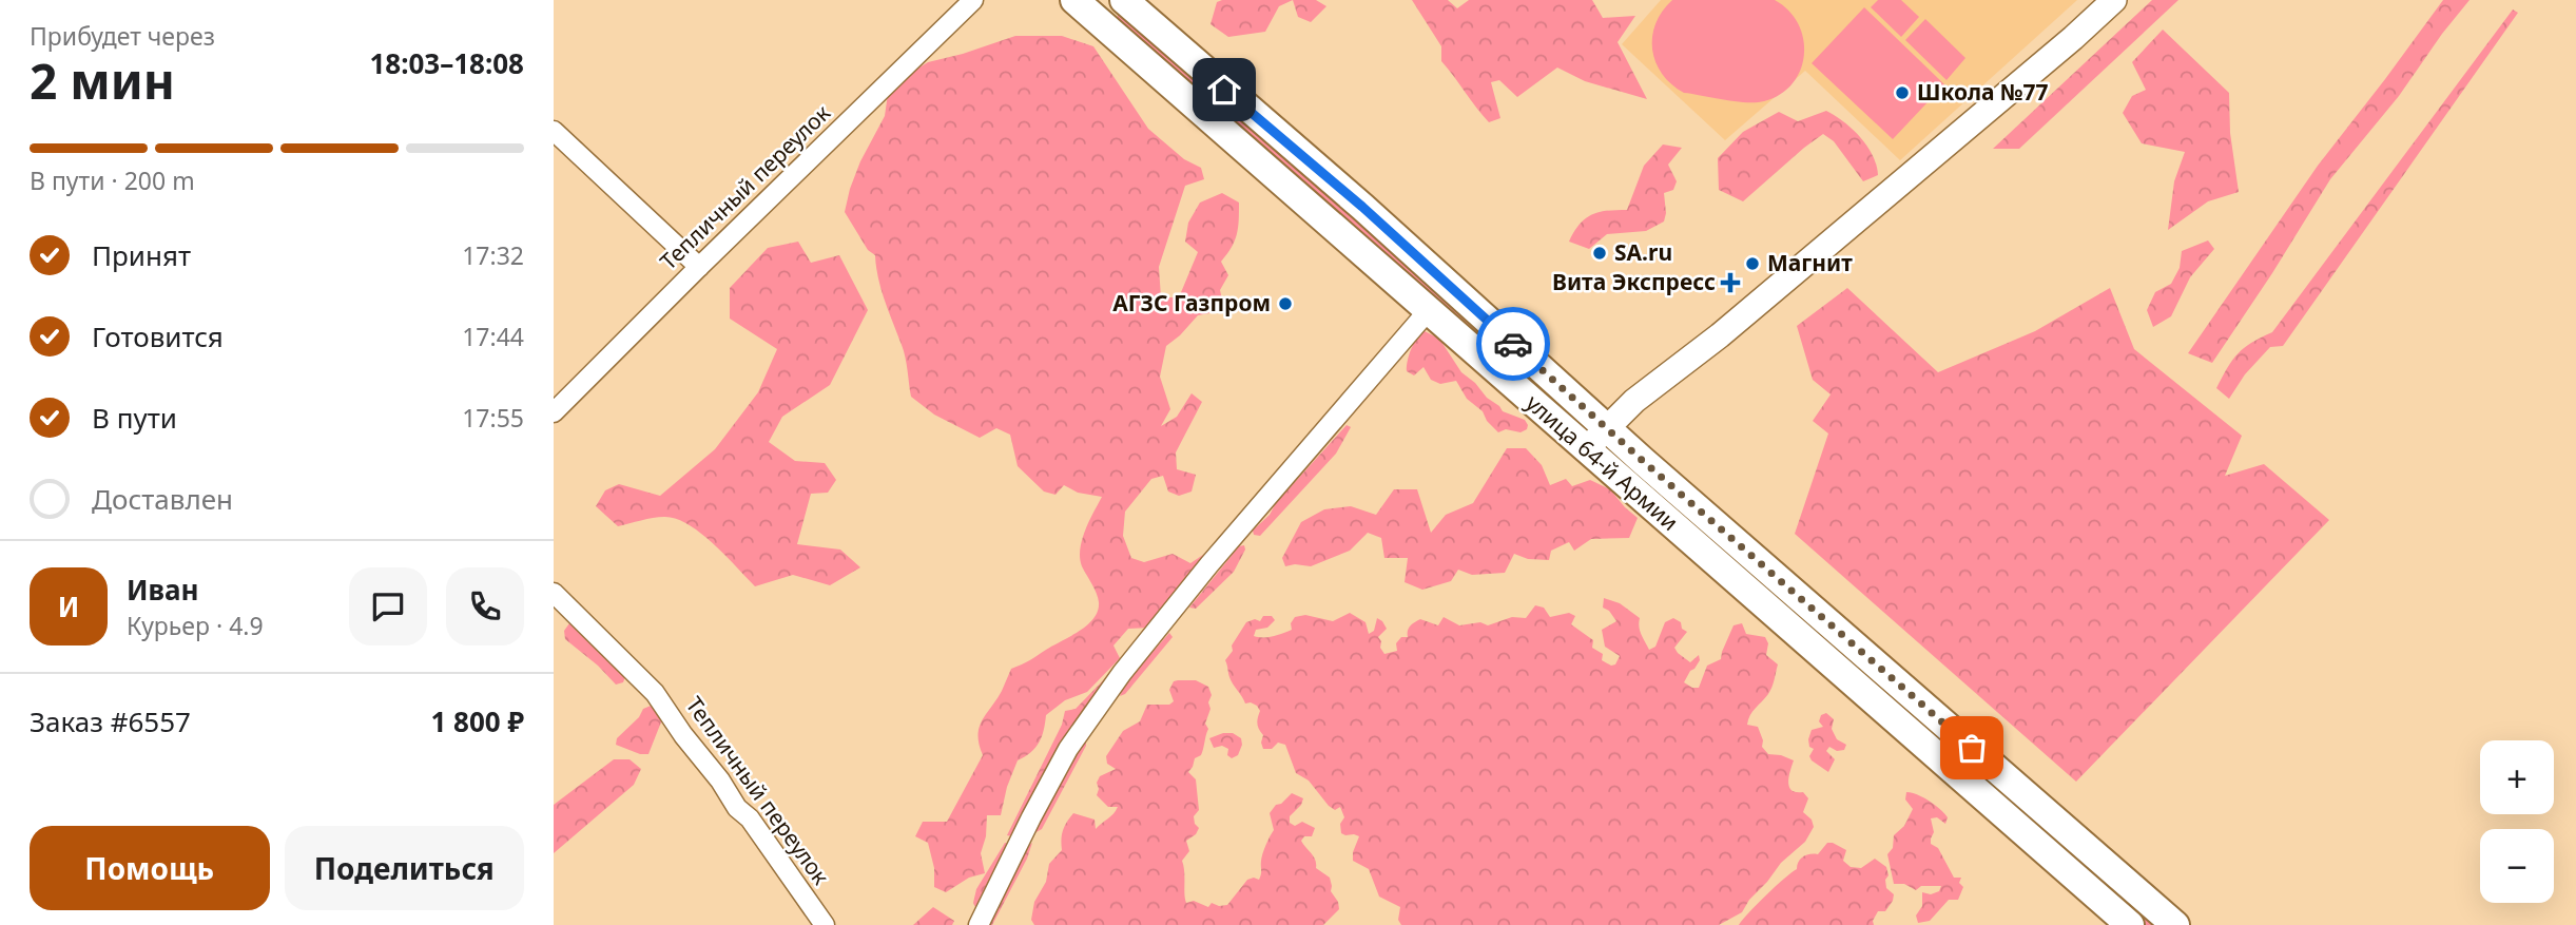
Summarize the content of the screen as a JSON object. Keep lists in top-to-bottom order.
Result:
{
  "streets": {
    "highway": ["улица 64-й Армии"],
    "street": ["Тепличный переулок"]
  },
  "places": {
    "other": [
      "Школа №77",
      "SA.ru",
      "Магнит",
      "АГЗС Газпром"
    ],
    "health": ["Вита Экспресс"]
  },
  "page": {
    "heading": ["2 мин", "Прибудет через", "18:03–18:08"],
    "panel": [
      "Иван",
      "Курьер · 4.9",
      "Заказ #6557",
      "1 800 ₽"
    ],
    "bar": "В пути · 200 m",
    "list": [
      ["Принят", "17:32"],
      ["Готовится", "17:44"],
      ["В пути", "17:55"],
      "Доставлен"
    ],
    "round": "И",
    "map_buttons": ["+", "−"],
    "buttons": ["Помощь", "Поделиться"]
  }
}
